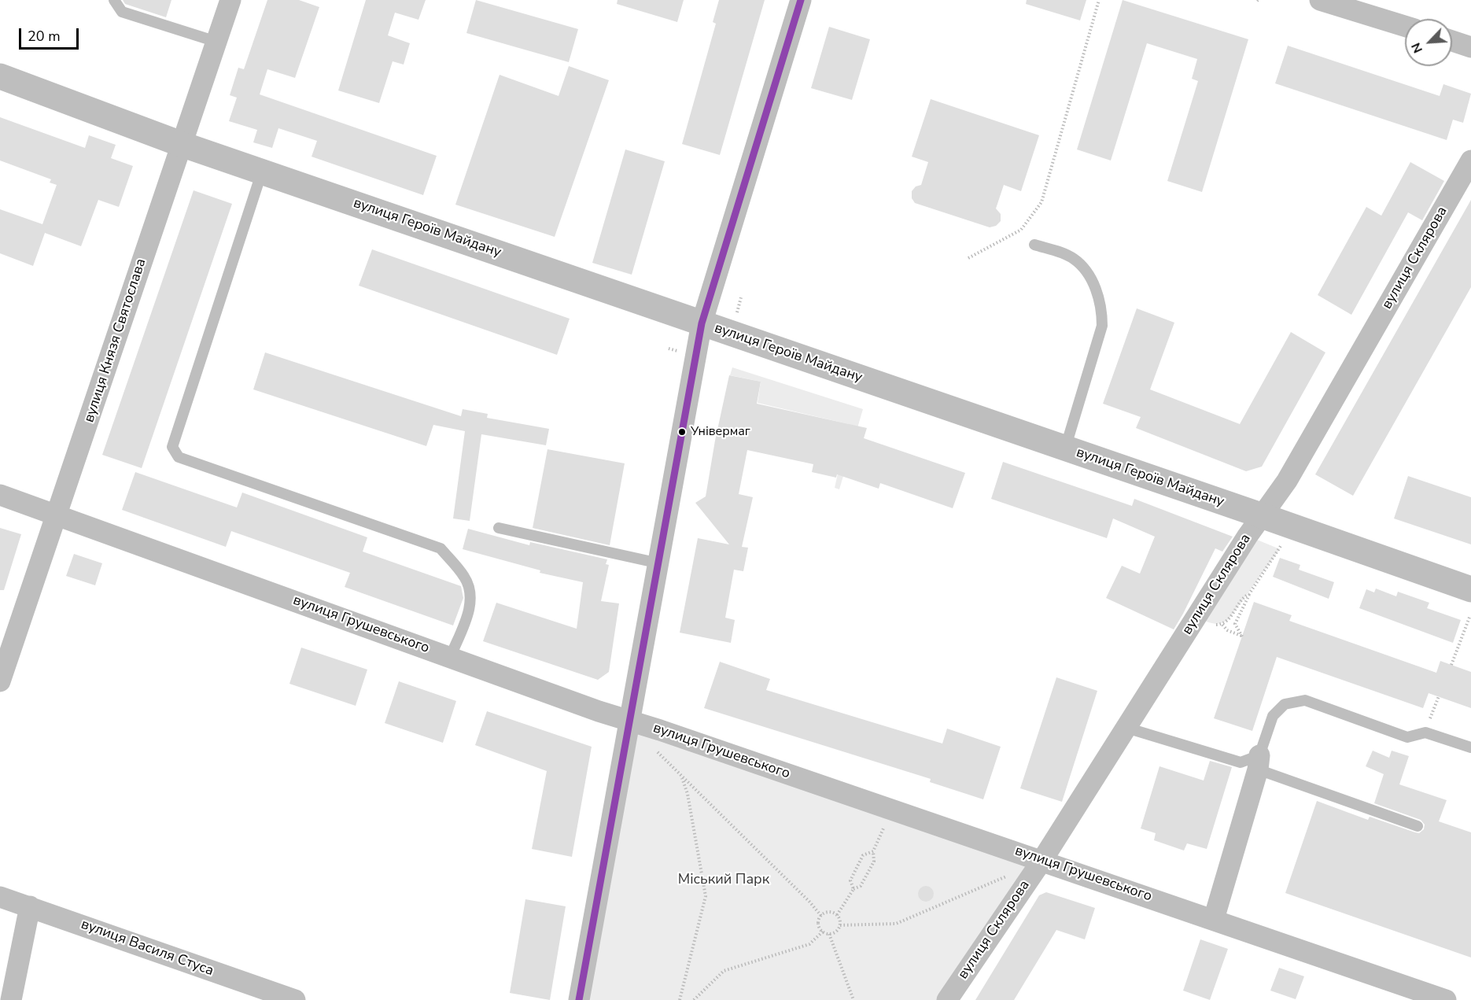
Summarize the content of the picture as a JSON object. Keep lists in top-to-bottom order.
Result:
{
  "streets": {
    "street": [
      "вулиця Героїв Майдану",
      "вулиця Склярова",
      "вулиця Князя Святослава",
      "вулиця Грушевського",
      "вулиця Василя Стуса"
    ]
  },
  "crossings": [
    ["вулиця Героїв Майдану", "вулиця Склярова"],
    ["вулиця Героїв Майдану", "вулиця Князя Святослава"],
    ["вулиця Склярова", "вулиця Грушевського"],
    ["вулиця Князя Святослава", "вулиця Грушевського"]
  ],
  "parks": ["Міський Парк"],
  "places": ["Універмаг"],
  "scale_bar": "20 m",
  "north": "bottom left"
}
